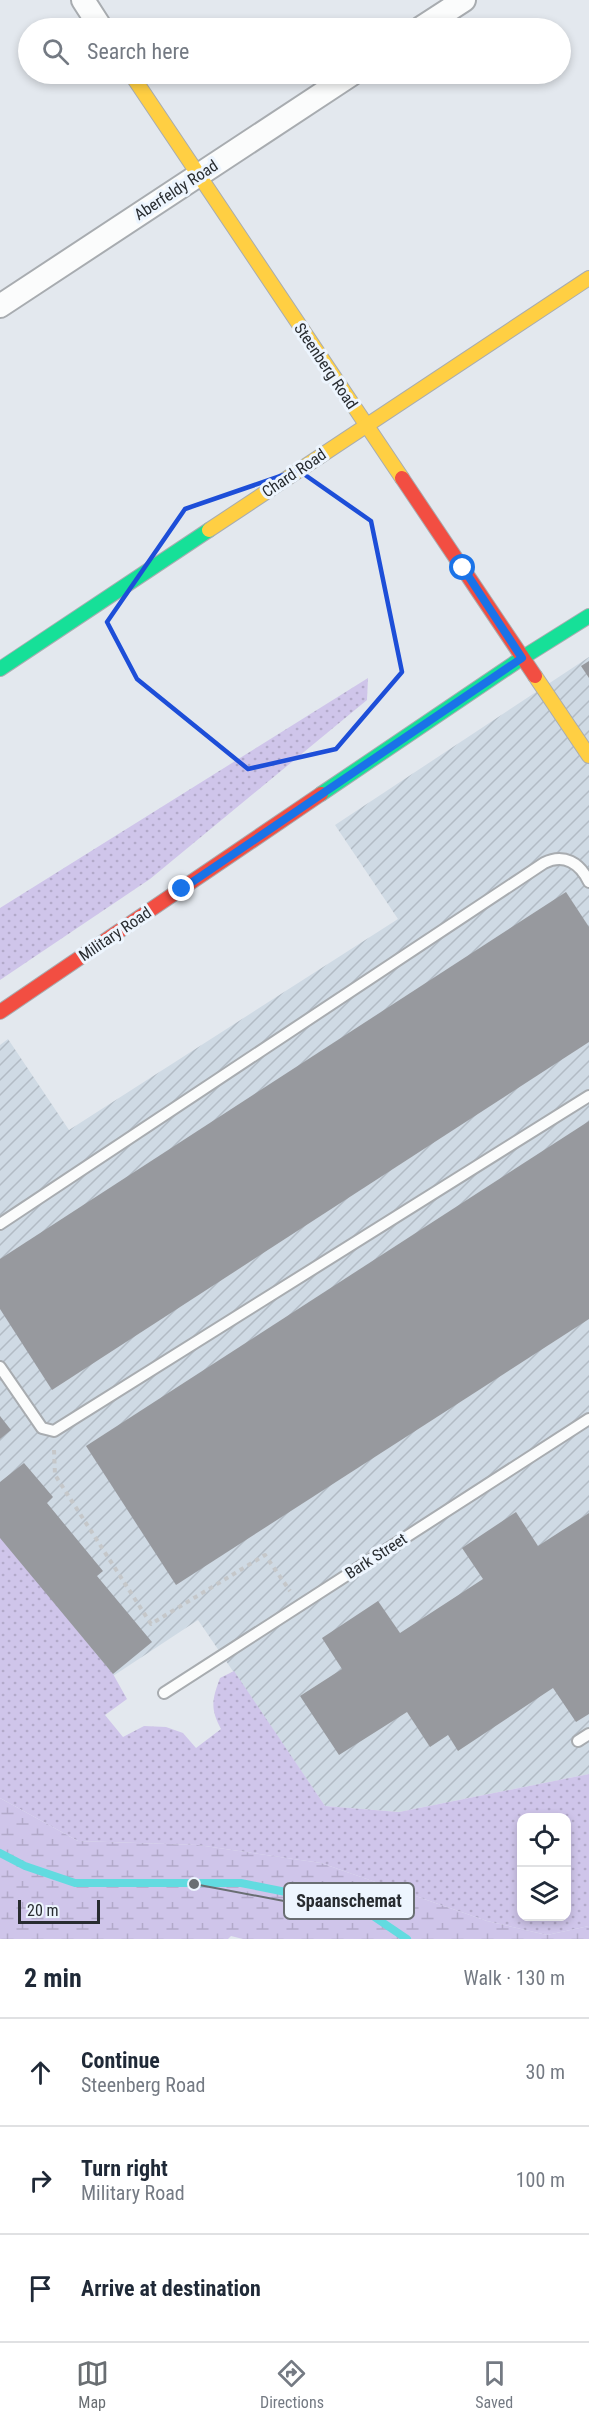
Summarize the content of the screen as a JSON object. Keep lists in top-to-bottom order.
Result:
{
  "streets": {
    "street": [
      "Aberfeldy Road",
      "Steenberg Road",
      "Chard Road",
      "Military Road"
    ],
    "lane": ["Bark Street"]
  },
  "crossings": [
    ["Aberfeldy Road", "Steenberg Road"],
    ["Steenberg Road", "Chard Road"],
    ["Steenberg Road", "Military Road"]
  ],
  "places": ["Spaanschemat"],
  "scale_bar": "20 m",
  "page": {
    "search": "Search here",
    "scale": "20 m",
    "heading": ["2 min", "Walk · 130 m"],
    "list": [
      ["Continue", "Steenberg Road", "30 m"],
      ["Turn right", "Military Road", "100 m"],
      "Arrive at destination"
    ],
    "nav": ["Map", "Directions", "Saved"]
  }
}
